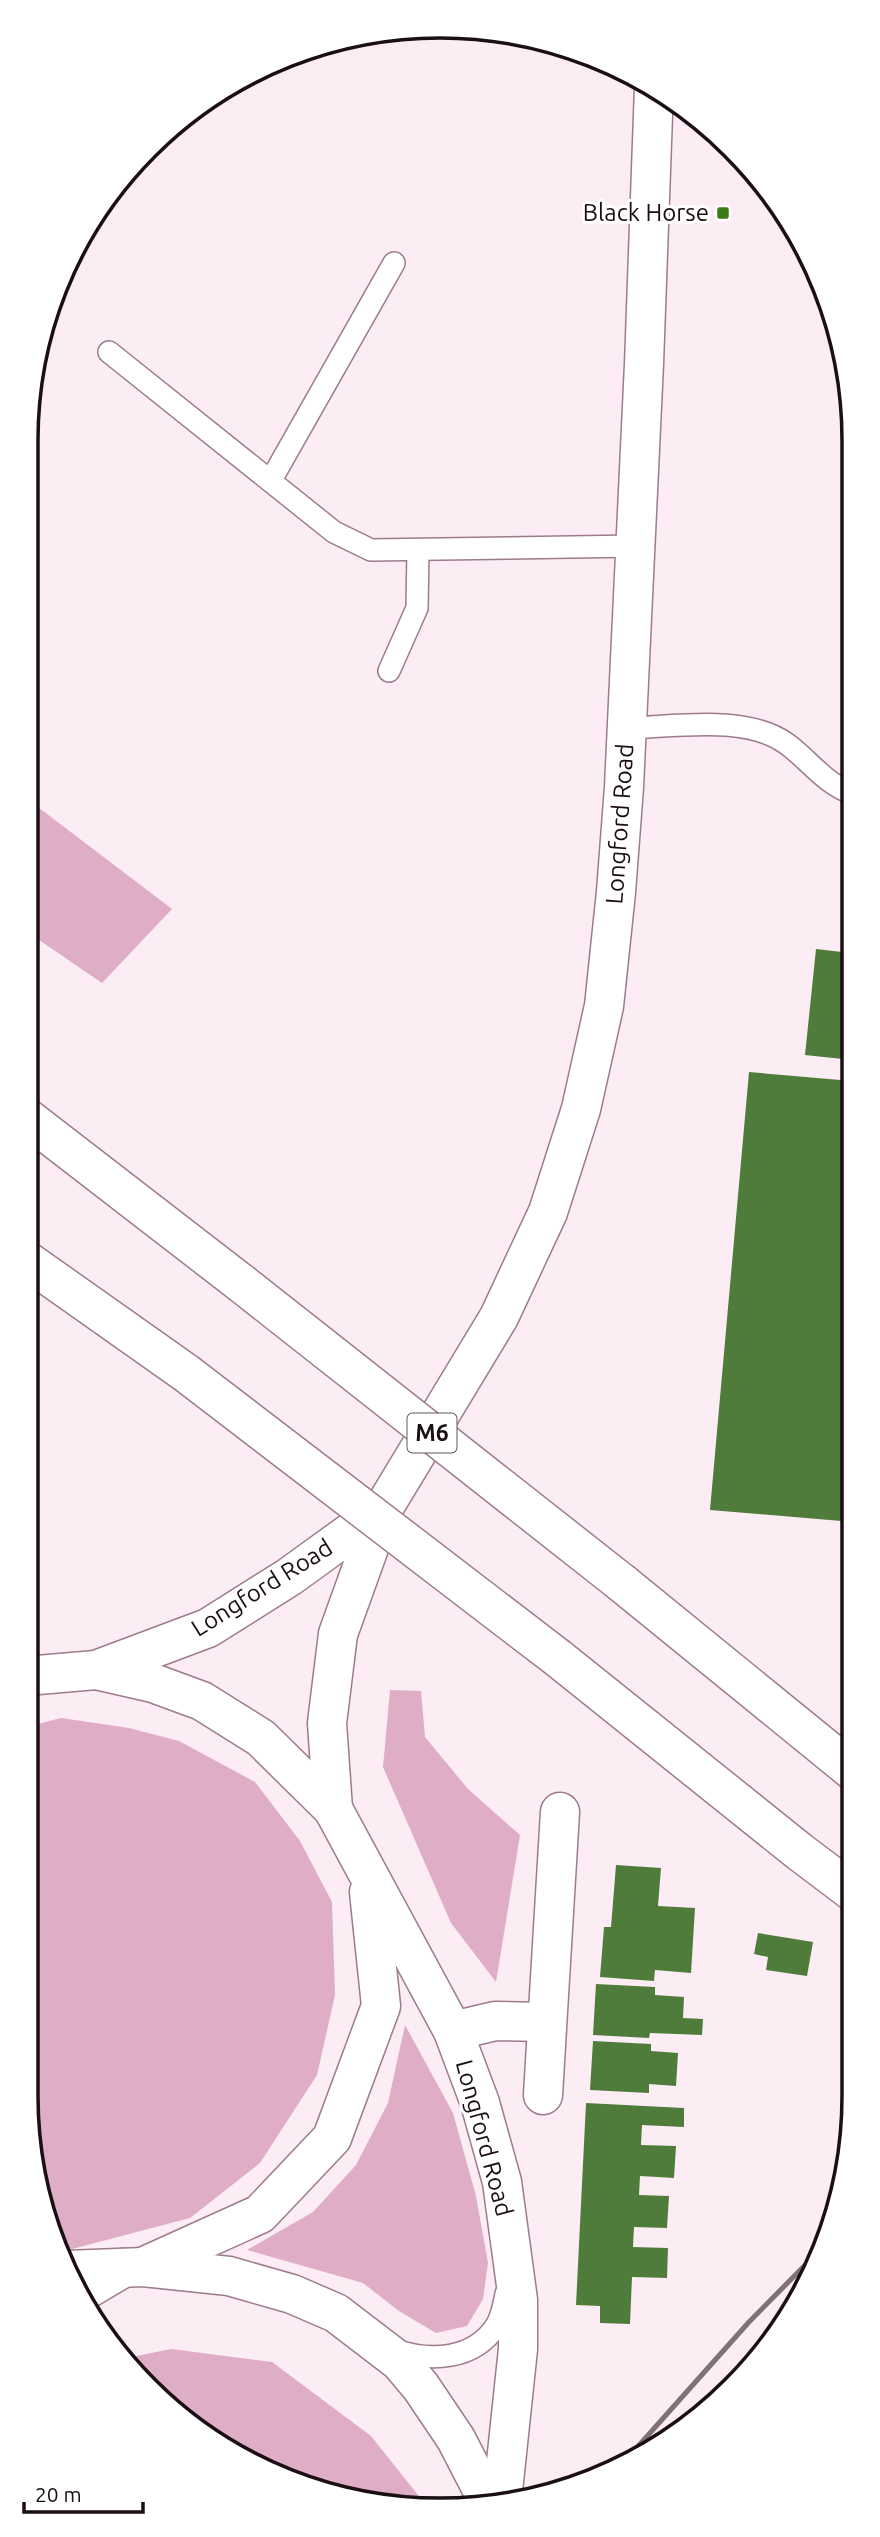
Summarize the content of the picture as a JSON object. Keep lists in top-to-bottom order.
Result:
{
  "streets": {
    "main road": ["Longford Road", "M6"]
  },
  "places": {
    "transit": ["Black Horse"]
  },
  "scale_bar": "20 m"
}
